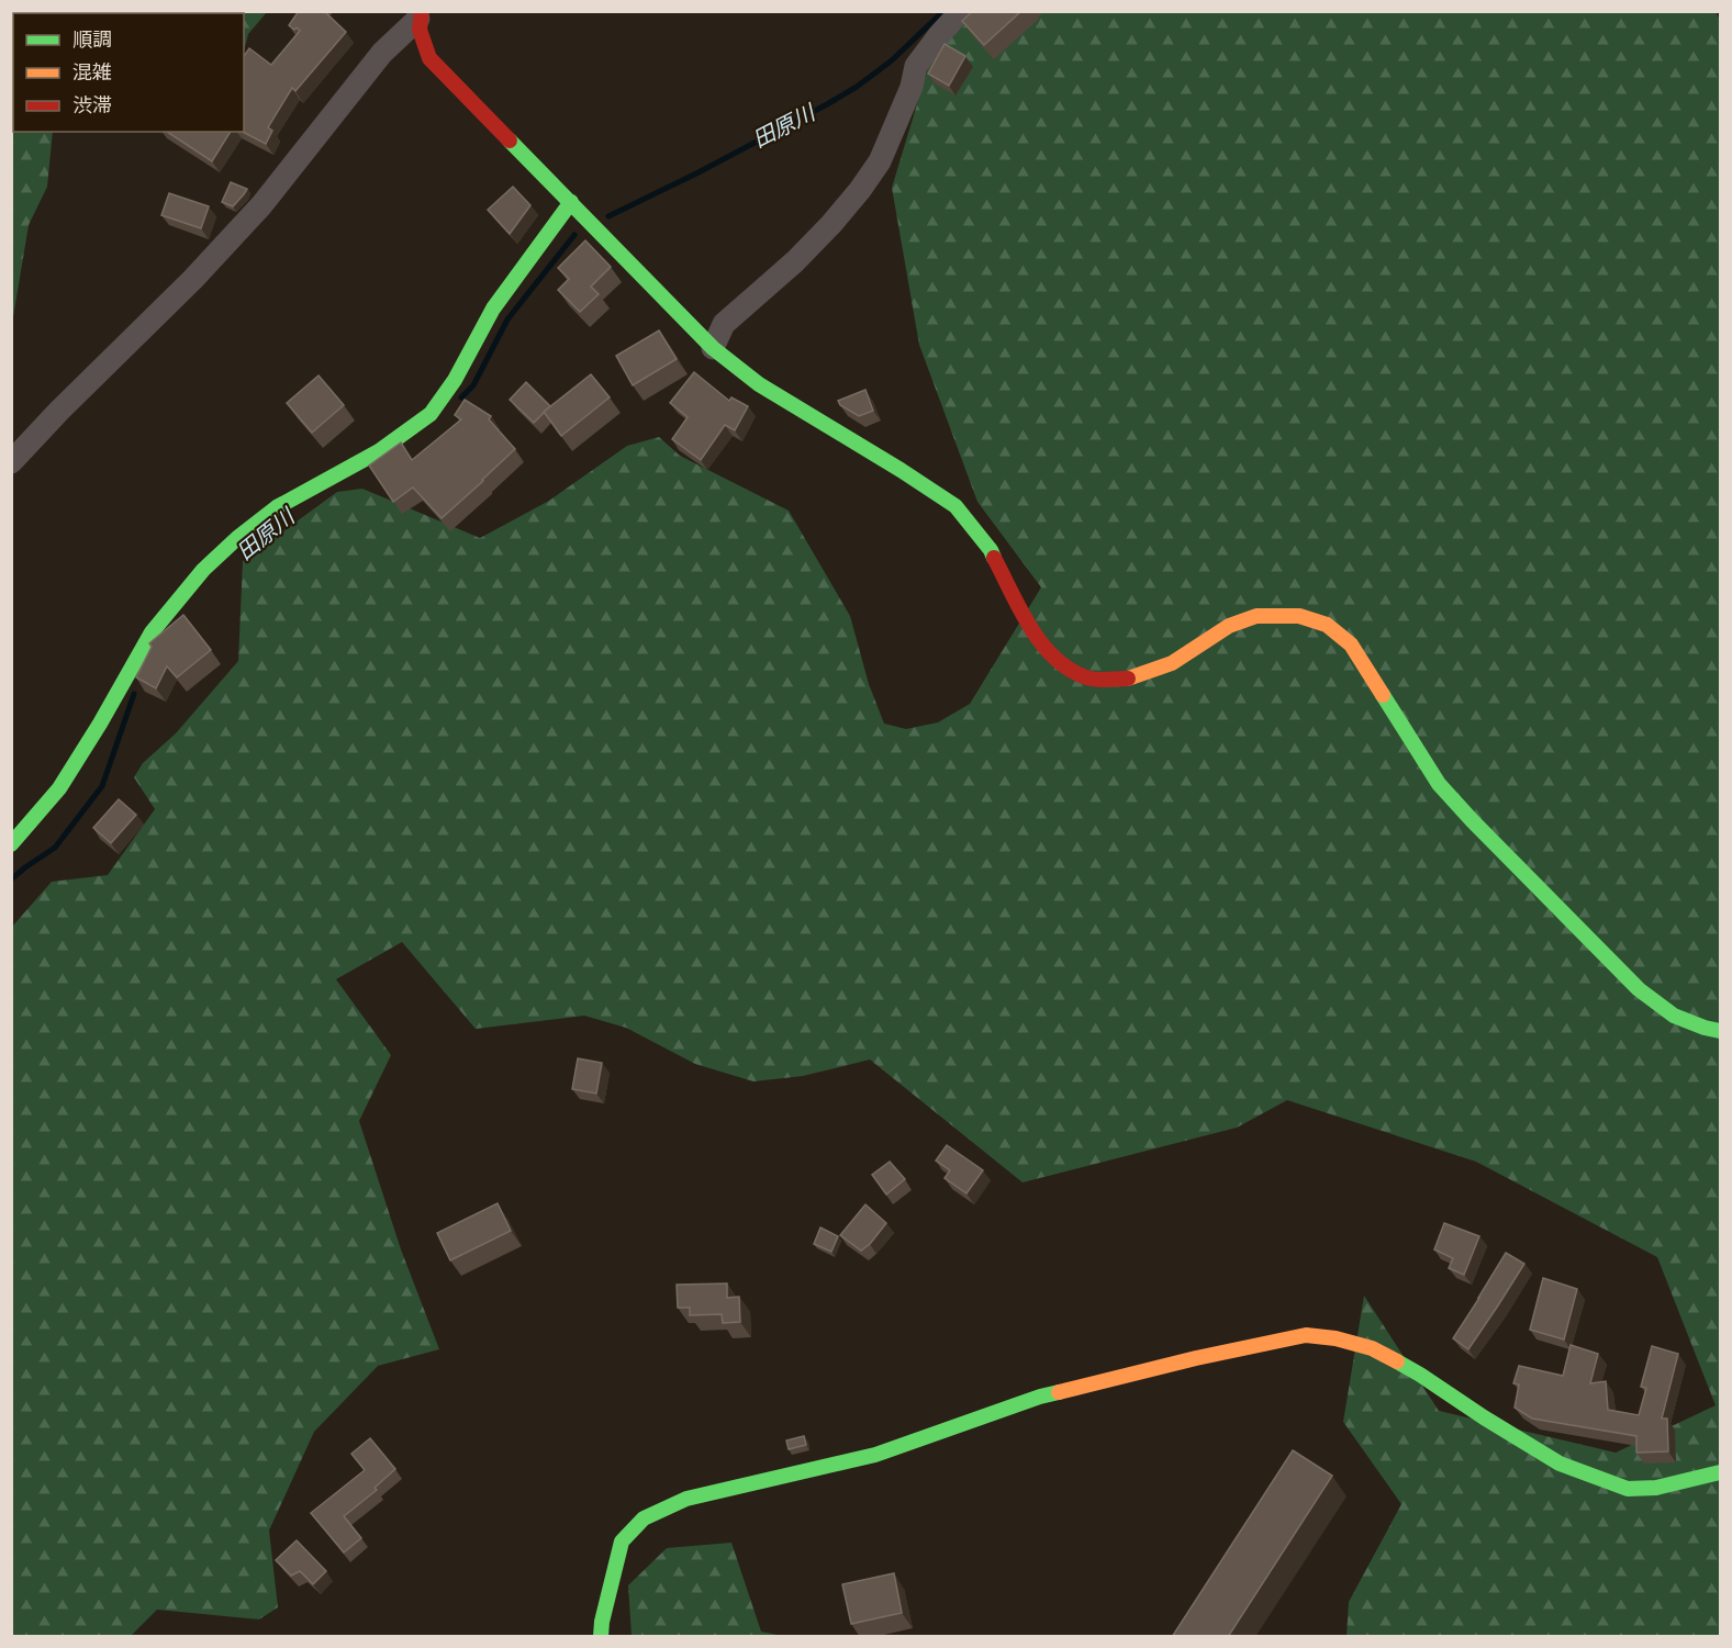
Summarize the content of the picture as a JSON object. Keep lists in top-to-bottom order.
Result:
{
  "water": ["田原川"],
  "legend": ["順調", "混雑", "渋滞"]
}
